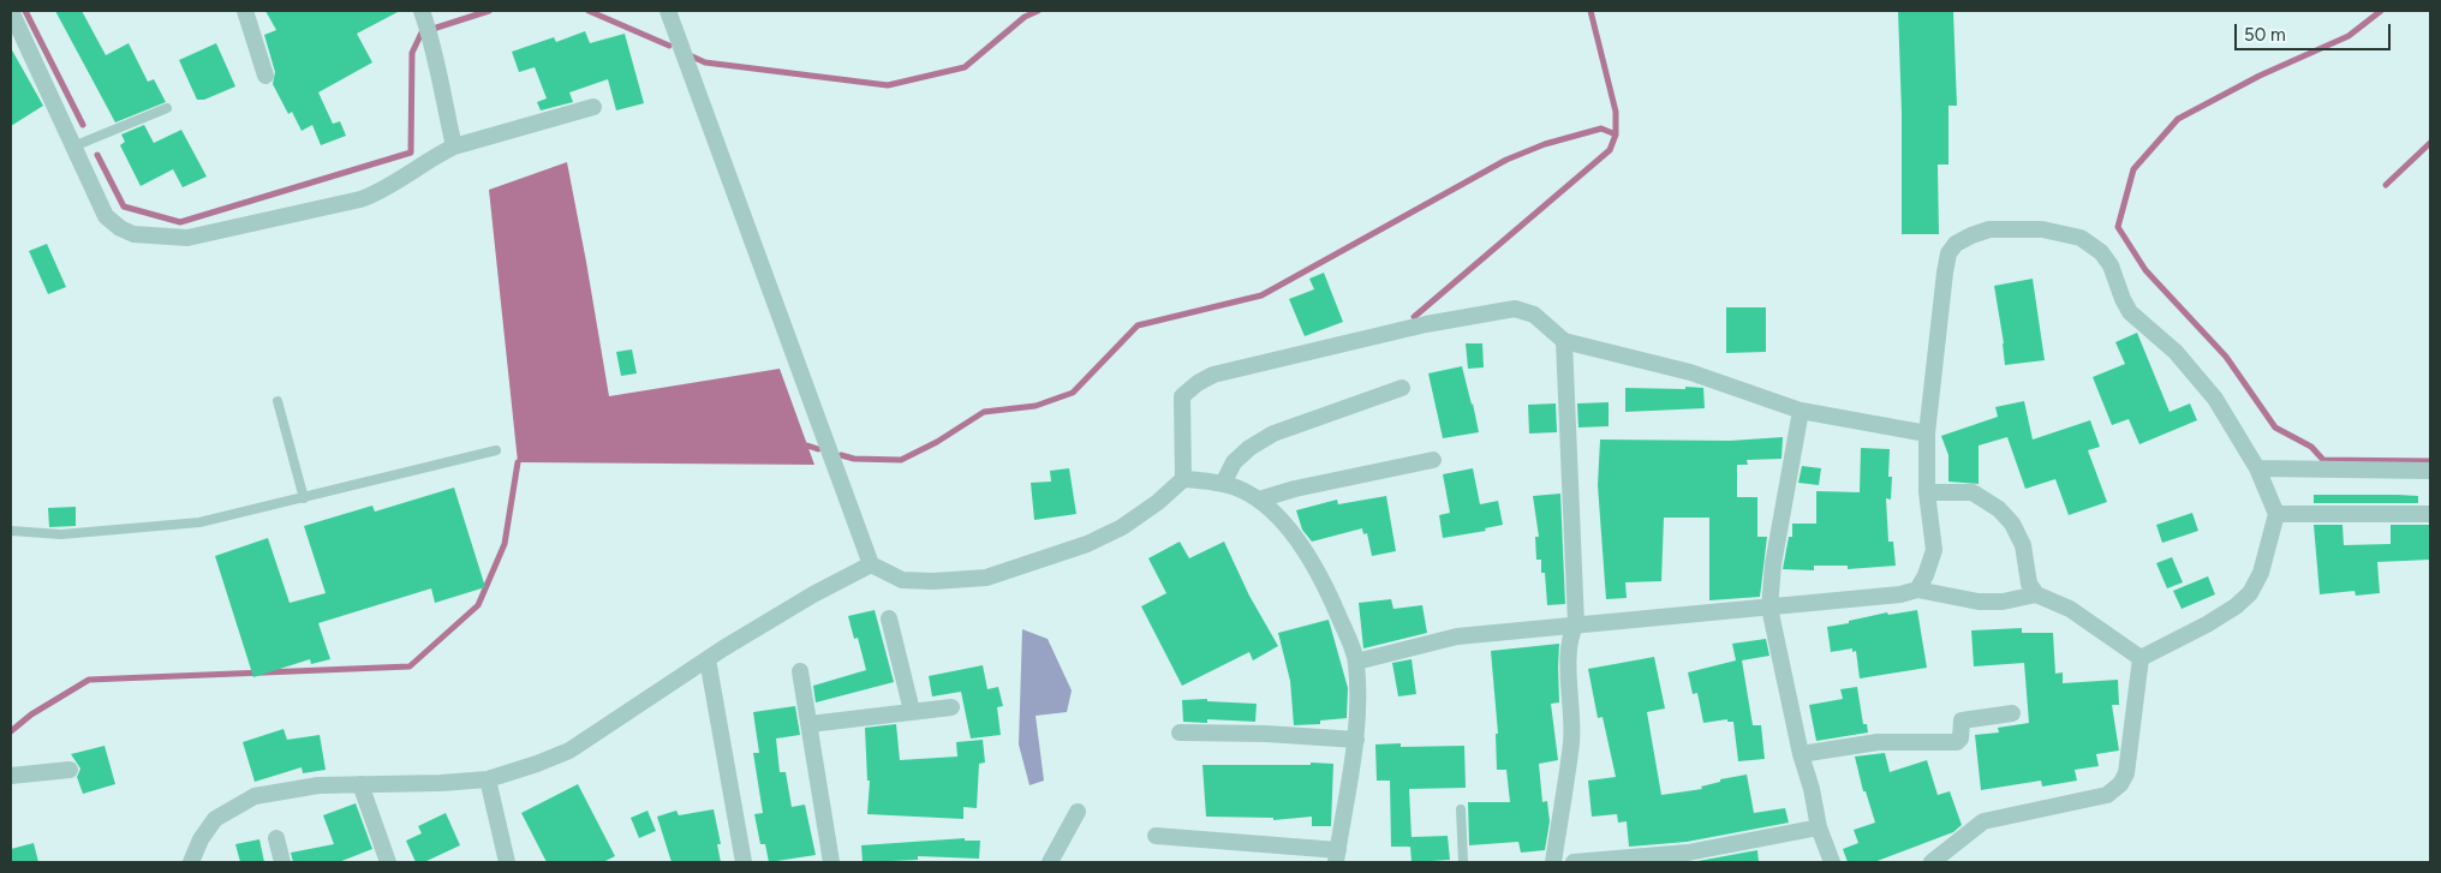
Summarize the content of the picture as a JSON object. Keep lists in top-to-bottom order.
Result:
{
  "scale_bar": "50 m"
}
